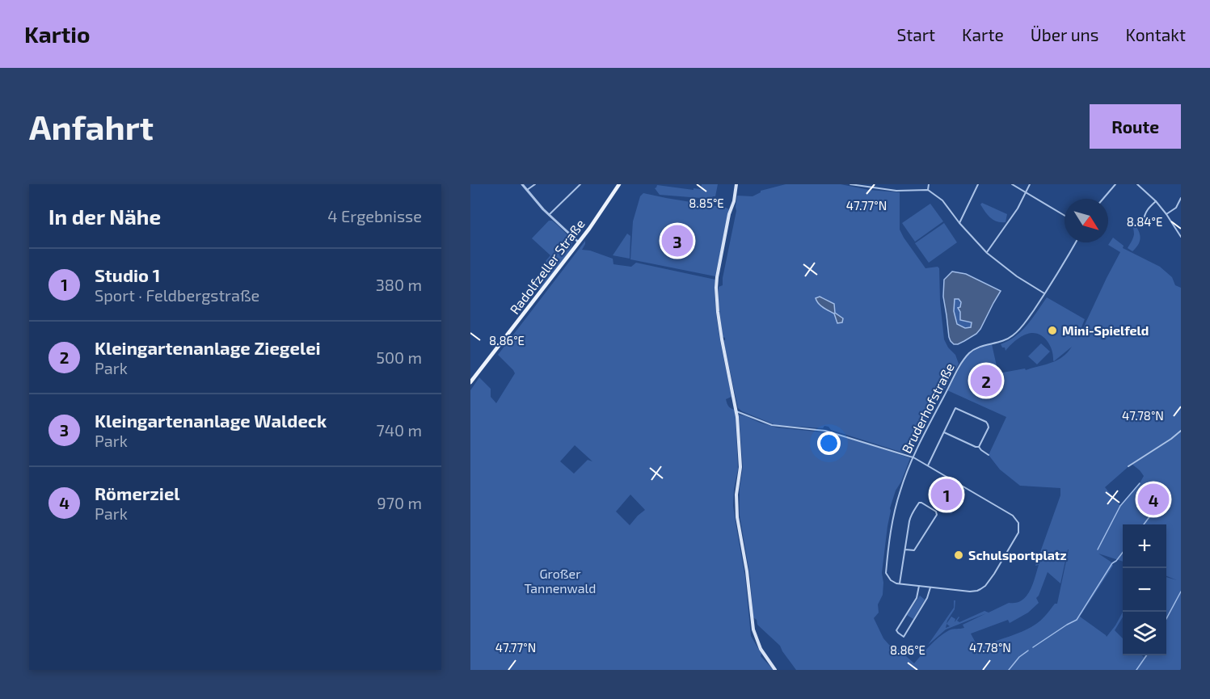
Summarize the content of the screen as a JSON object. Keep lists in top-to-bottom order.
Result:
{
  "streets": {
    "main road": ["Radolfzeller Straße"],
    "street": ["Bruderhofstraße"]
  },
  "parks": ["Großer Tannenwald"],
  "places": ["Mini-Spielfeld", "Schulsportplatz"],
  "north": "bottom right",
  "page": {
    "header": "Kartio",
    "nav": [
      "Start",
      "Karte",
      "Über uns",
      "Kontakt"
    ],
    "buttons": "Route",
    "title": "Anfahrt",
    "heading": ["In der Nähe", "4 Ergebnisse"],
    "pins": [
      "3",
      "2",
      "1",
      "4"
    ],
    "list": [
      {
        "mark": "1",
        "name": "Studio 1",
        "note": "Sport · Feldbergstraße",
        "value": "380 m"
      },
      {
        "mark": "2",
        "name": "Kleingartenanlage Ziegelei",
        "note": "Park",
        "value": "500 m"
      },
      {
        "mark": "3",
        "name": "Kleingartenanlage Waldeck",
        "note": "Park",
        "value": "740 m"
      },
      {
        "mark": "4",
        "name": "Römerziel",
        "note": "Park",
        "value": "970 m"
      }
    ],
    "map_buttons": ["+", "−"]
  },
  "coordinates": [
    "8.85°E",
    "47.77°N",
    "8.84°E",
    "8.86°E",
    "47.78°N"
  ]
}
